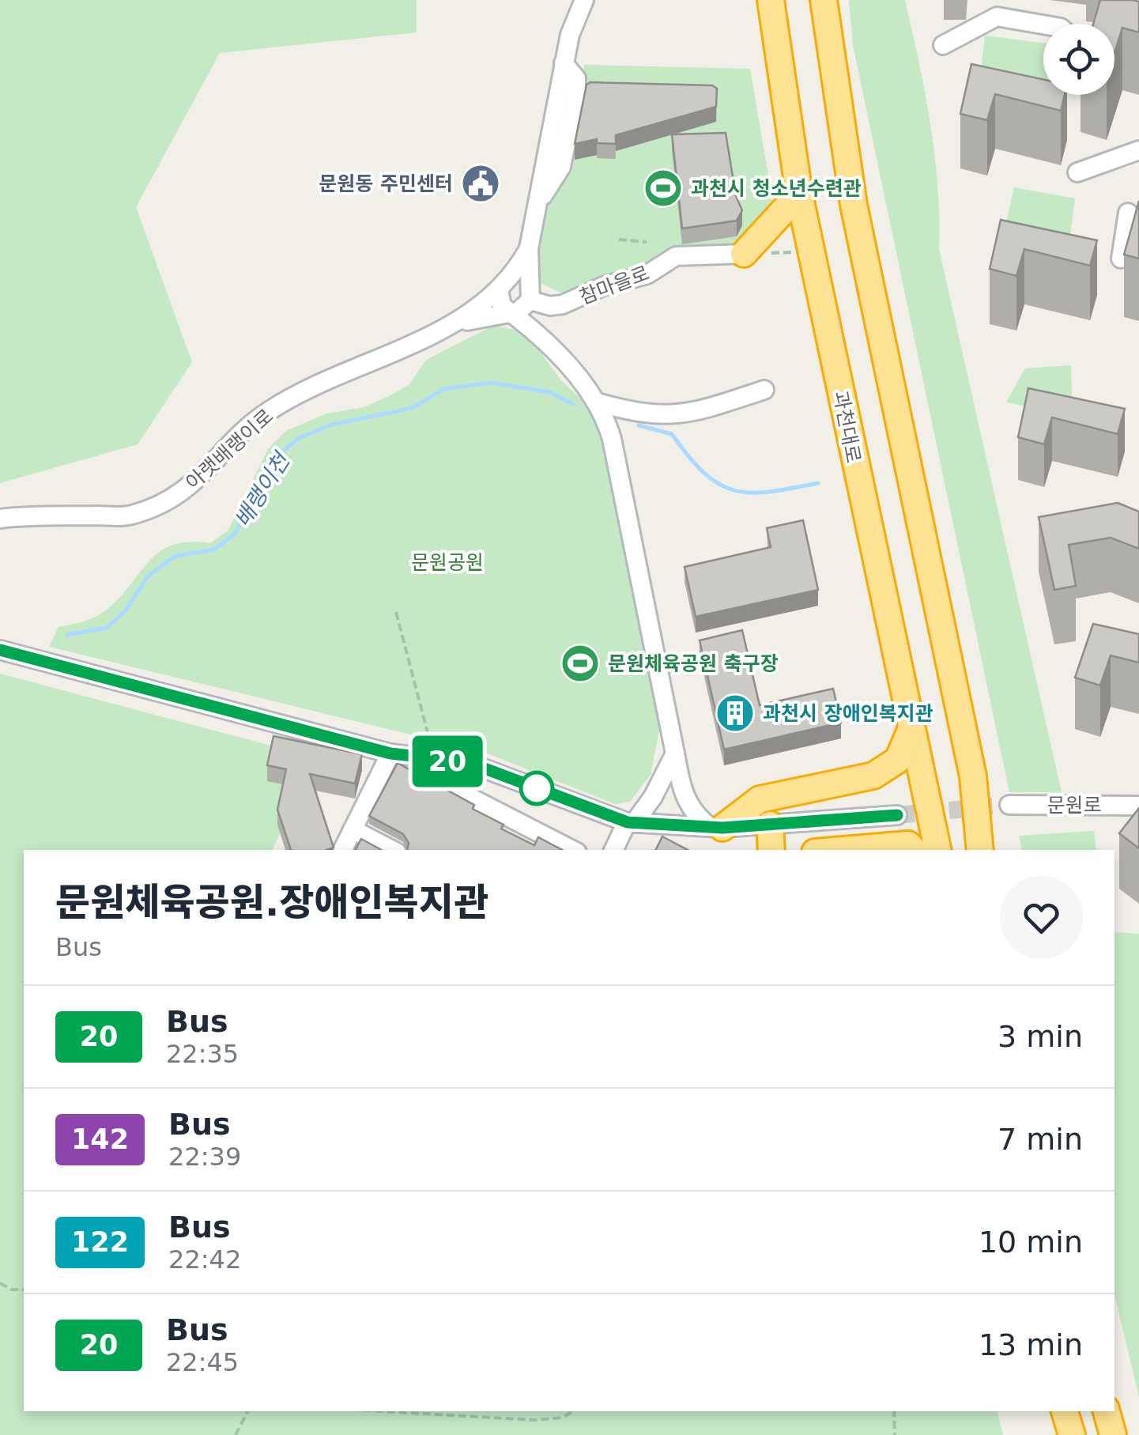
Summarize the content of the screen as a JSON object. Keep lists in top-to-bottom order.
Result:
{
  "streets": {
    "highway": ["과천대로"],
    "street": ["참마을로", "아랫배랭이로", "문원로"]
  },
  "water": ["배랭이천"],
  "parks": ["문원공원"],
  "places": {
    "public building": ["문원동 주민센터"],
    "sports": ["과천시 청소년수련관", "문원체육공원 축구장"],
    "building": ["과천시 장애인복지관"]
  },
  "lines": ["bus line 20"],
  "page": {
    "on_map": "20",
    "heading": ["문원체육공원.장애인복지관", "Bus"],
    "list": [
      {
        "mark": "20",
        "name": "Bus",
        "note": "22:35",
        "value": "3 min"
      },
      {
        "mark": "142",
        "name": "Bus",
        "note": "22:39",
        "value": "7 min"
      },
      {
        "mark": "122",
        "name": "Bus",
        "note": "22:42",
        "value": "10 min"
      },
      {
        "mark": "20",
        "name": "Bus",
        "note": "22:45",
        "value": "13 min"
      }
    ]
  }
}
